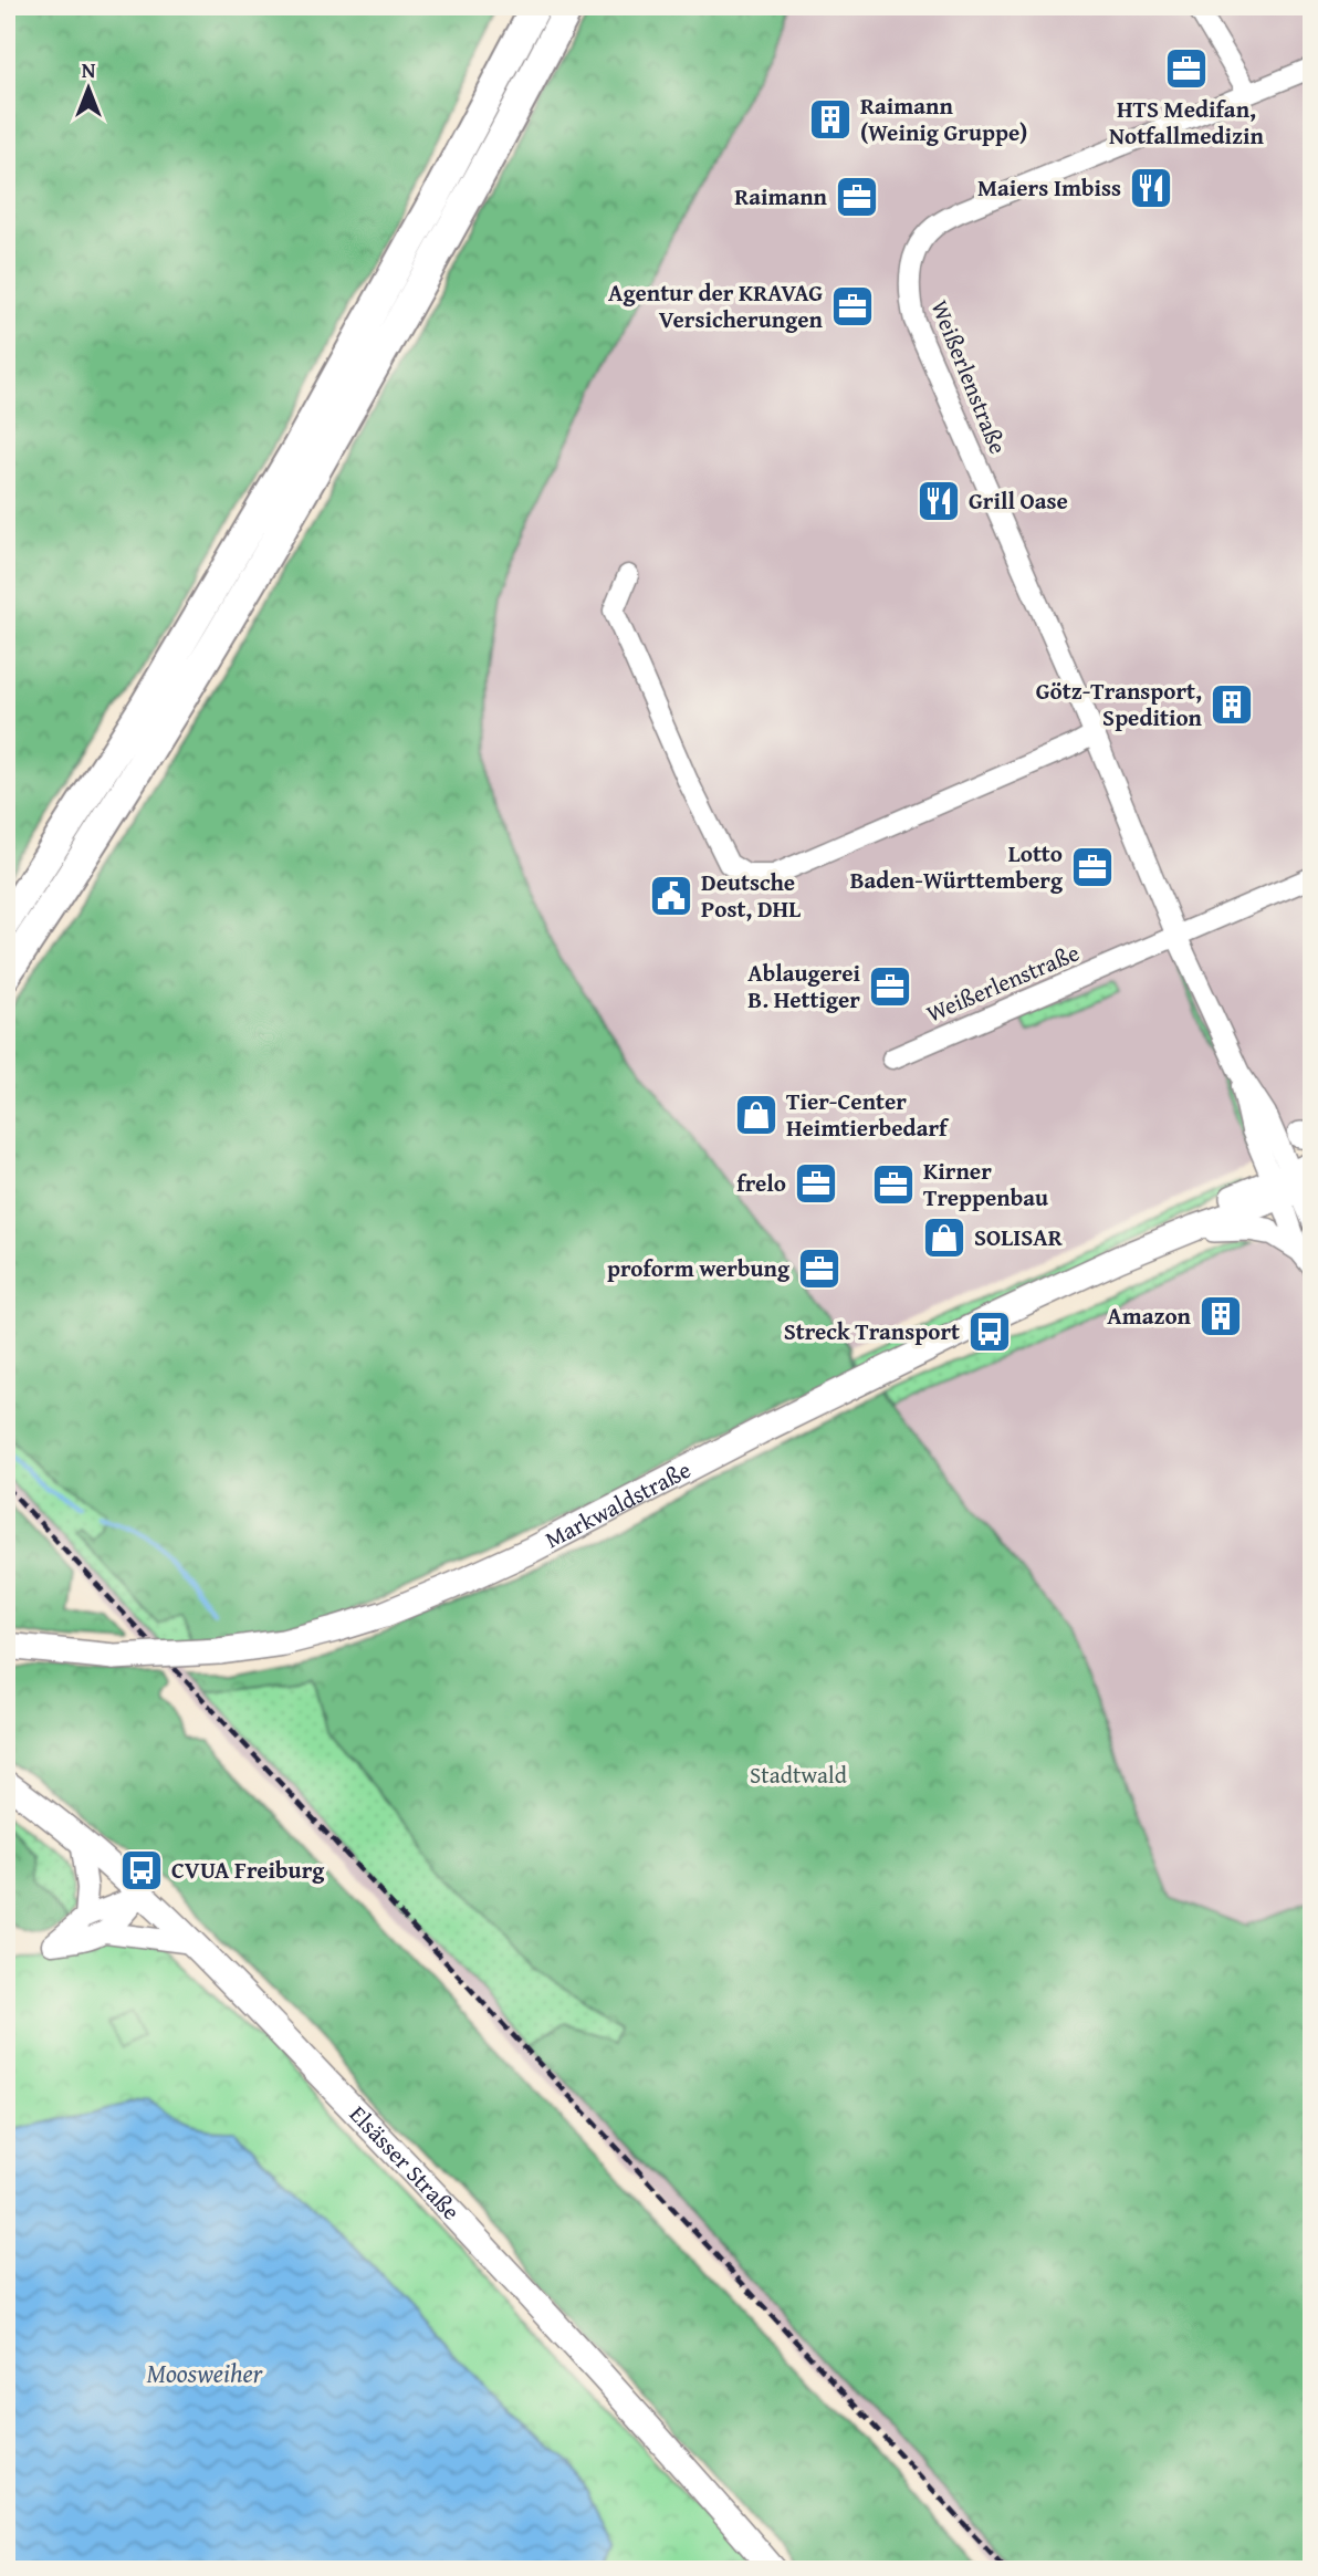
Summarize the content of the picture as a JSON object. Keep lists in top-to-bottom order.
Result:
{
  "streets": {
    "main road": ["Markwaldstraße", "Elsässer Straße"],
    "street": ["Weißerlenstraße"]
  },
  "crossings": [
    ["Weißerlenstraße", "Markwaldstraße"]
  ],
  "water": ["Moosweiher"],
  "parks": ["Stadtwald"],
  "places": {
    "office": [
      "HTS Medifan, Notfallmedizin",
      "Raimann",
      "Agentur der KRAVAG Versicherungen",
      "Lotto Baden-Württemberg",
      "Ablaugerei B. Hettiger",
      "frelo",
      "Kirner Treppenbau",
      "proform werbung"
    ],
    "building": ["Raimann (Weinig Gruppe)", "Götz-Transport, Spedition", "Amazon"],
    "restaurant": ["Maiers Imbiss", "Grill Oase"],
    "public building": ["Deutsche Post, DHL"],
    "shop": ["Tier-Center Heimtierbedarf", "SOLISAR"],
    "bus stop": ["Streck Transport", "CVUA Freiburg"]
  },
  "north": "top"
}
